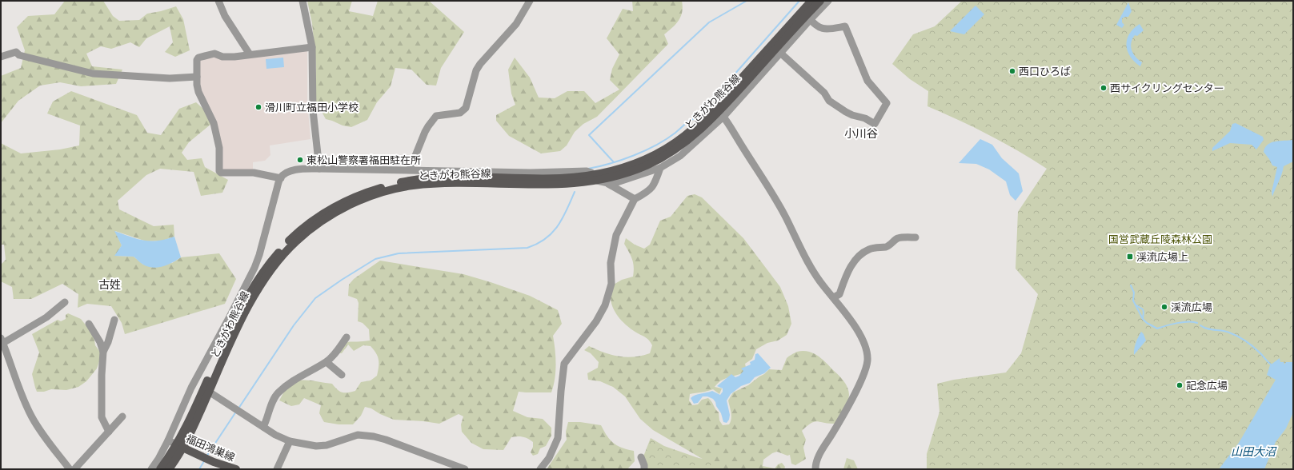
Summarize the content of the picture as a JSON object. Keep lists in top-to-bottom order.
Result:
{
  "streets": {
    "main road": ["ときがわ熊谷線", "福田鴻巣線"]
  },
  "crossings": [
    ["ときがわ熊谷線", "福田鴻巣線"]
  ],
  "districts": ["小川谷", "古姓"],
  "water": ["山田大沼"],
  "parks": ["国営武蔵丘陵森林公園"],
  "places": {
    "other": [
      "西口ひろば",
      "西サイクリングセンター",
      "滑川町立福田小学校",
      "東松山警察署福田駐在所",
      "渓流広場",
      "記念広場"
    ],
    "transit": ["渓流広場上"]
  }
}
